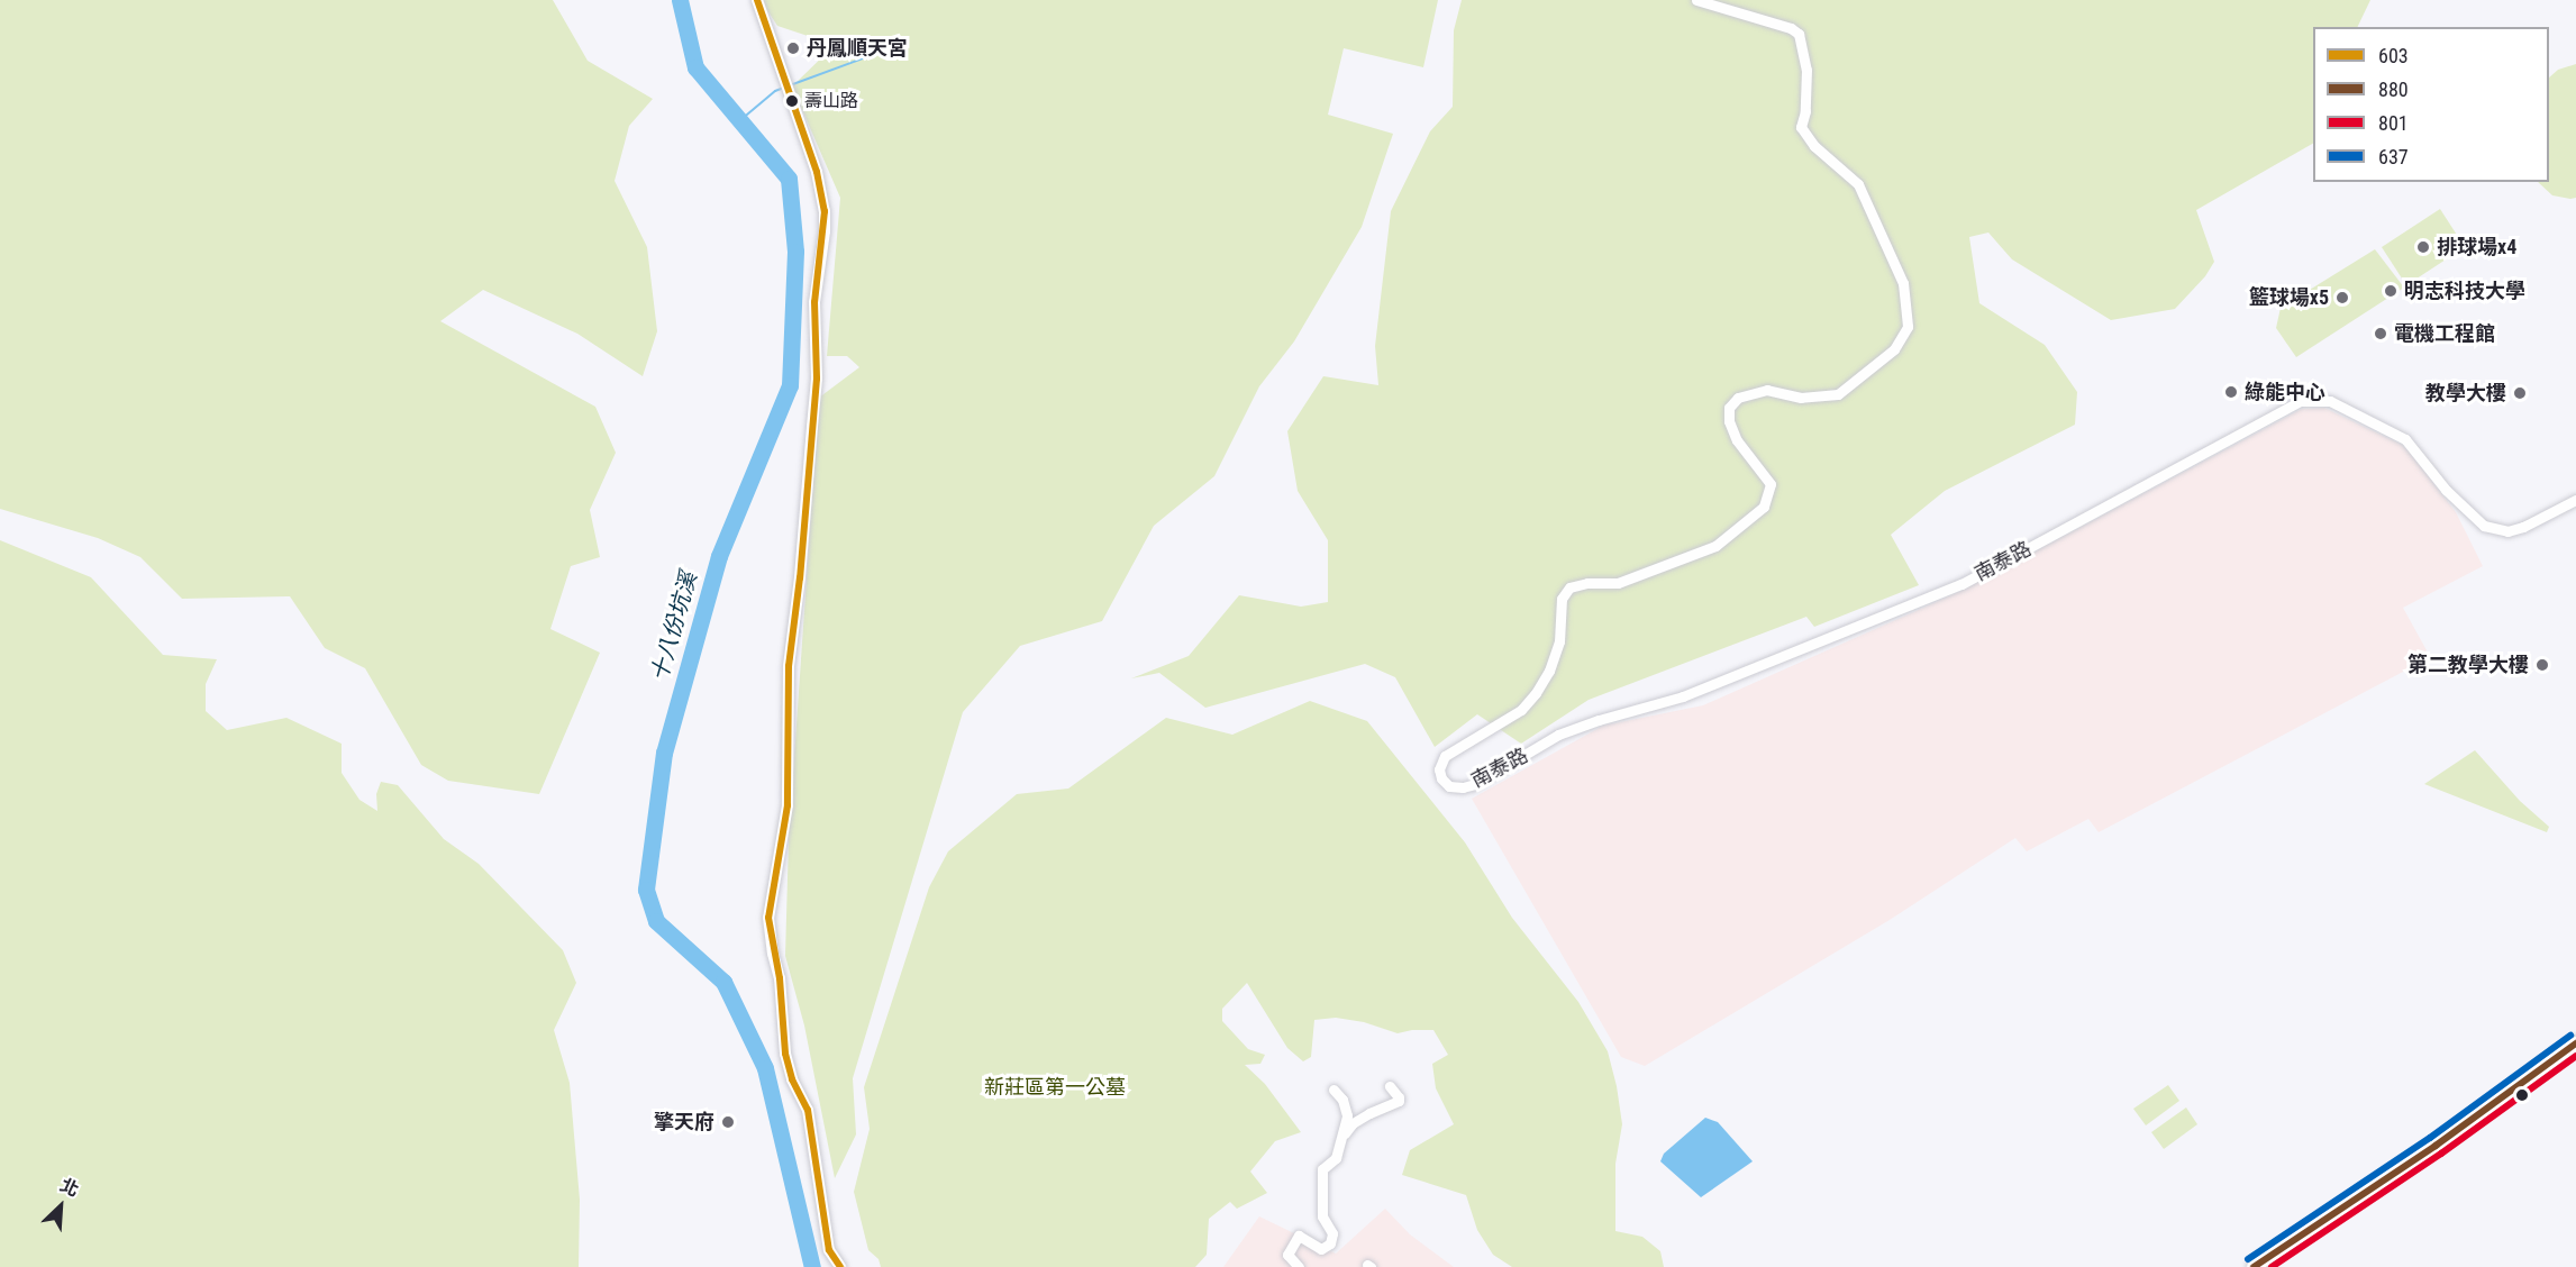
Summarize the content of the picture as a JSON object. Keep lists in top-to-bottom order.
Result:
{
  "streets": {
    "street": ["南泰路"]
  },
  "water": ["十八份坑溪"],
  "parks": ["新莊區第一公墓"],
  "places": [
    "丹鳳順天宮",
    "壽山路",
    "排球場x4",
    "明志科技大學",
    "籃球場x5",
    "電機工程館",
    "綠能中心",
    "教學大樓",
    "第二教學大樓",
    "擎天府"
  ],
  "lines": [
    "transit line 603",
    "transit line 637",
    "transit line 880",
    "transit line 801"
  ],
  "legend": [
    "603",
    "880",
    "801",
    "637"
  ],
  "north": "top right"
}
